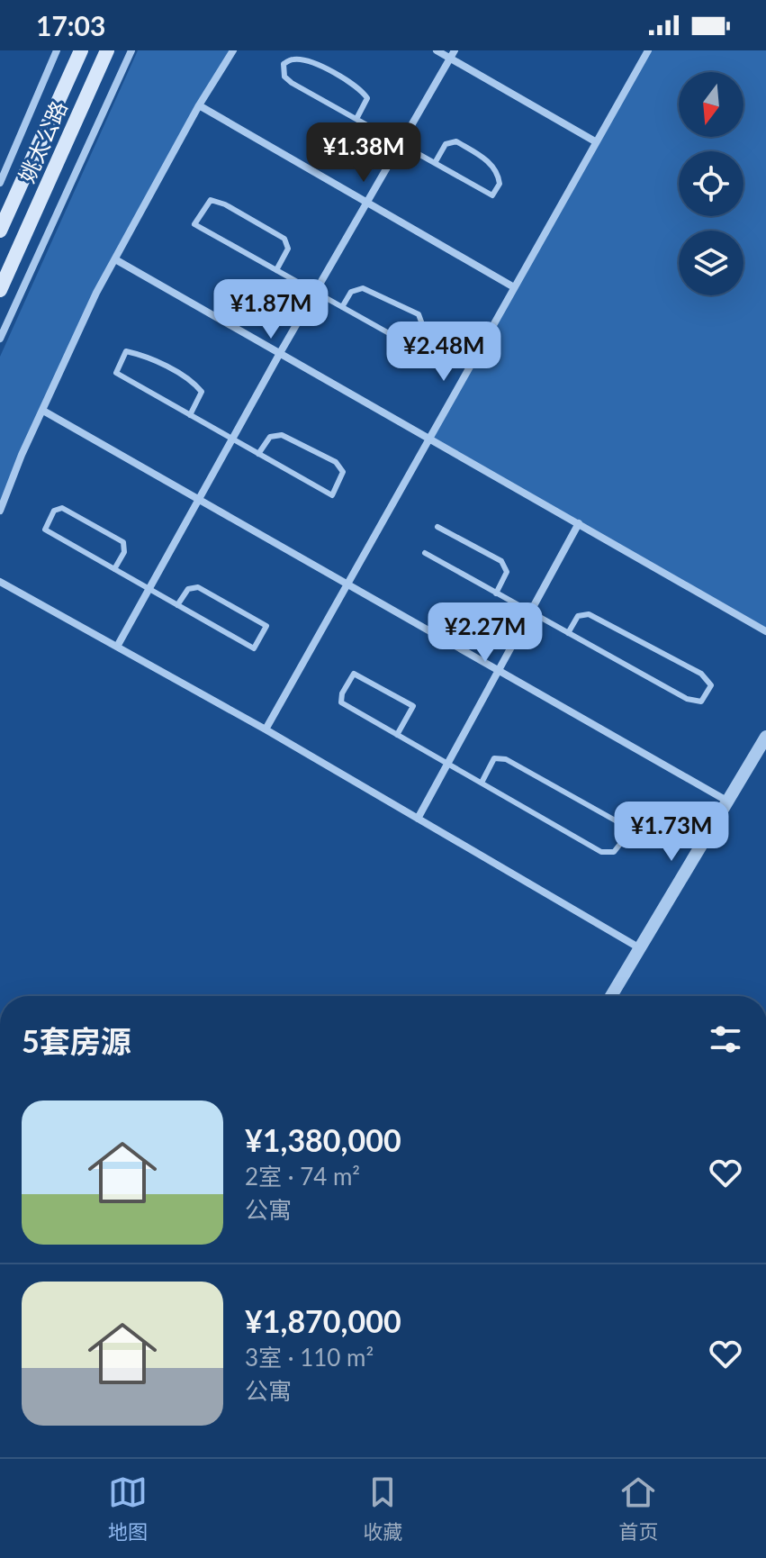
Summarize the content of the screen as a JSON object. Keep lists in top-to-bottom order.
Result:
{
  "streets": {
    "main road": ["姚太公路"]
  },
  "north": "bottom",
  "page": {
    "status": "17:03",
    "price": [
      "¥1.38M",
      "¥1.87M",
      "¥2.48M",
      "¥2.27M",
      "¥1.73M"
    ],
    "heading": "5套房源",
    "list": [
      {
        "name": "¥1,380,000",
        "note": "2室 · 74 m² · 公寓"
      },
      {
        "name": "¥1,870,000",
        "note": "3室 · 110 m² · 公寓"
      }
    ],
    "tabs": ["地图", "收藏", "首页"]
  }
}
